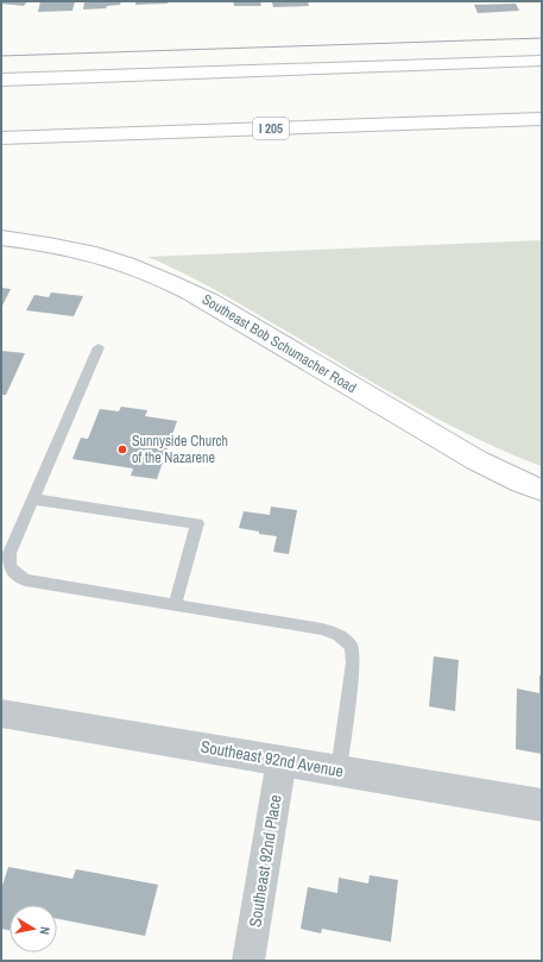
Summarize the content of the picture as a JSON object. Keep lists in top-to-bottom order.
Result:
{
  "streets": {
    "main road": ["I 205", "Southeast Bob Schumacher Road"],
    "street": ["Southeast 92nd Avenue", "Southeast 92nd Place"]
  },
  "crossings": [
    ["Southeast 92nd Avenue", "Southeast 92nd Place"]
  ],
  "places": ["Sunnyside Church of the Nazarene"],
  "north": "right"
}
